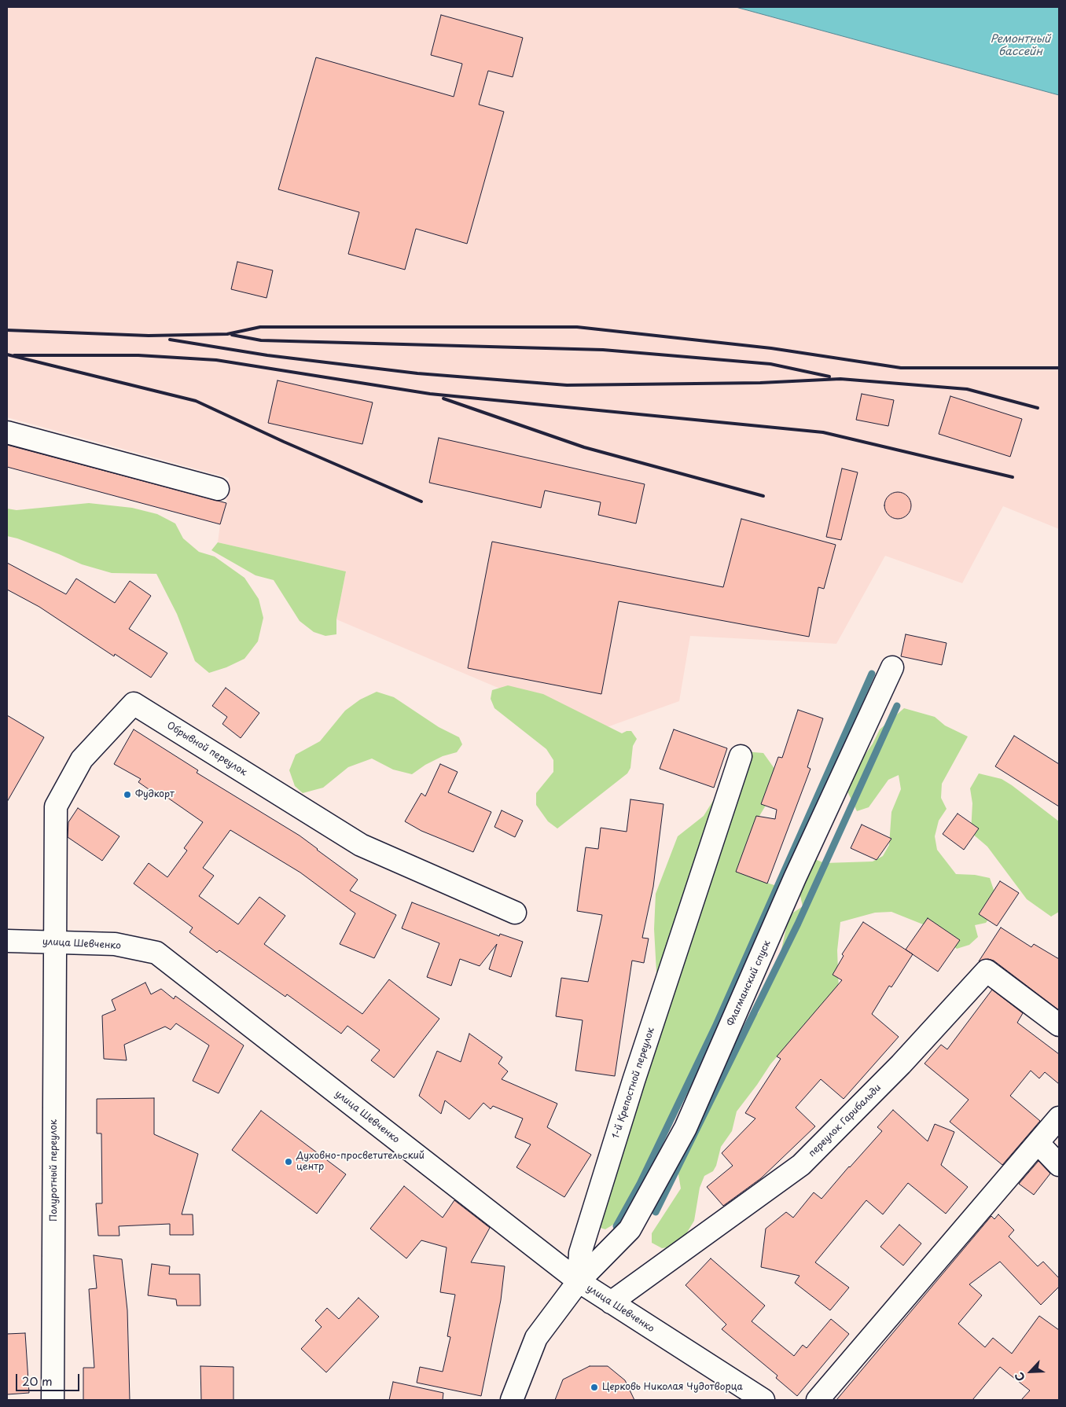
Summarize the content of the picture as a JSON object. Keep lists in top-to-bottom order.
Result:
{
  "streets": {
    "street": [
      "Обрывной переулок",
      "улица Шевченко",
      "Флагманский спуск",
      "1-й Крепостной переулок",
      "переулок Гарибальди",
      "Полуротный переулок"
    ]
  },
  "crossings": [
    ["Обрывной переулок", "улица Шевченко"],
    ["Обрывной переулок", "Полуротный переулок"],
    ["улица Шевченко", "Флагманский спуск"],
    ["улица Шевченко", "1-й Крепостной переулок"],
    ["улица Шевченко", "переулок Гарибальди"],
    ["улица Шевченко", "Полуротный переулок"],
    ["Флагманский спуск", "1-й Крепостной переулок"]
  ],
  "water": ["Ремонтный бассейн"],
  "places": ["Фудкорт", "Духовно-просветительский центр", "Церковь Николая Чудотворца"],
  "scale_bar": "20 m",
  "north": "bottom left"
}
